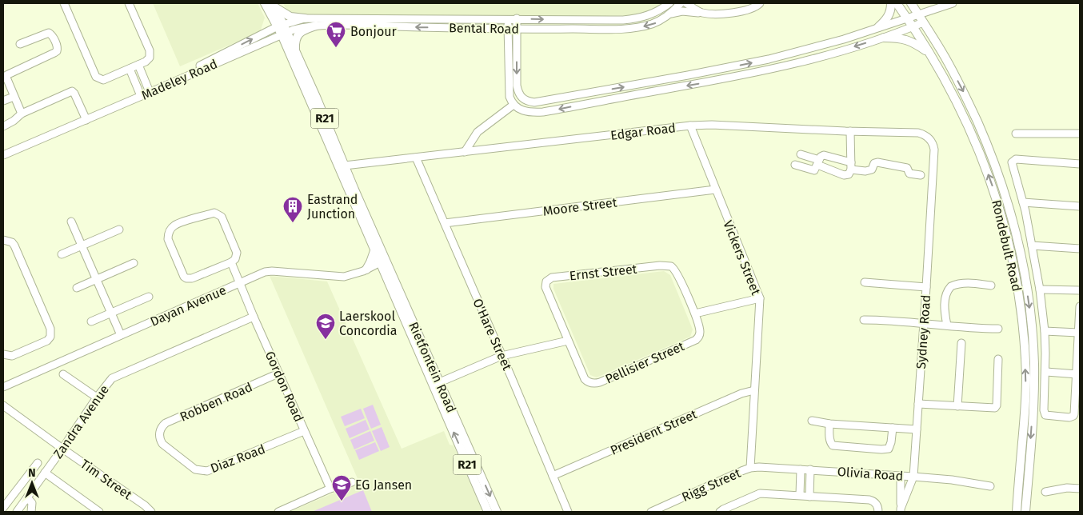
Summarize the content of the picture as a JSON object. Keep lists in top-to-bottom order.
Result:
{
  "streets": {
    "main road": ["R21", "Rondebult Road", "Rietfontein Road"],
    "street": [
      "Bental Road",
      "Madeley Road",
      "Edgar Road",
      "Moore Street",
      "Vickers Street",
      "Ernst Street",
      "Dayan Avenue",
      "Sydney Road",
      "O'Hare Street",
      "Pellisier Street",
      "Gordon Road",
      "Robben Road",
      "Zandra Avenue",
      "President Street",
      "Diaz Road",
      "Olivia Road",
      "Tim Street",
      "Rigg Street"
    ]
  },
  "crossings": [
    ["Bental Road", "Madeley Road"],
    ["Bental Road", "Rietfontein Road"],
    ["Madeley Road", "Rietfontein Road"],
    ["Edgar Road", "Vickers Street"],
    ["Edgar Road", "Sydney Road"],
    ["Edgar Road", "O'Hare Street"],
    ["Edgar Road", "Rietfontein Road"],
    ["Moore Street", "Vickers Street"],
    ["Moore Street", "O'Hare Street"],
    ["Vickers Street", "President Street"],
    ["Vickers Street", "Olivia Road"],
    ["Vickers Street", "Rigg Street"],
    ["Ernst Street", "Pellisier Street"],
    ["Dayan Avenue", "Rietfontein Road"],
    ["Dayan Avenue", "Gordon Road"],
    ["Sydney Road", "Olivia Road"],
    ["O'Hare Street", "President Street"],
    ["Gordon Road", "Robben Road"],
    ["Gordon Road", "Zandra Avenue"],
    ["Gordon Road", "Diaz Road"],
    ["Robben Road", "Diaz Road"],
    ["Zandra Avenue", "Tim Street"],
    ["Olivia Road", "Rigg Street"]
  ],
  "places": {
    "supermarket": ["Bonjour"],
    "building": ["Eastrand Junction"],
    "school or university": ["Laerskool Concordia", "EG Jansen"]
  },
  "north": "top"
}
